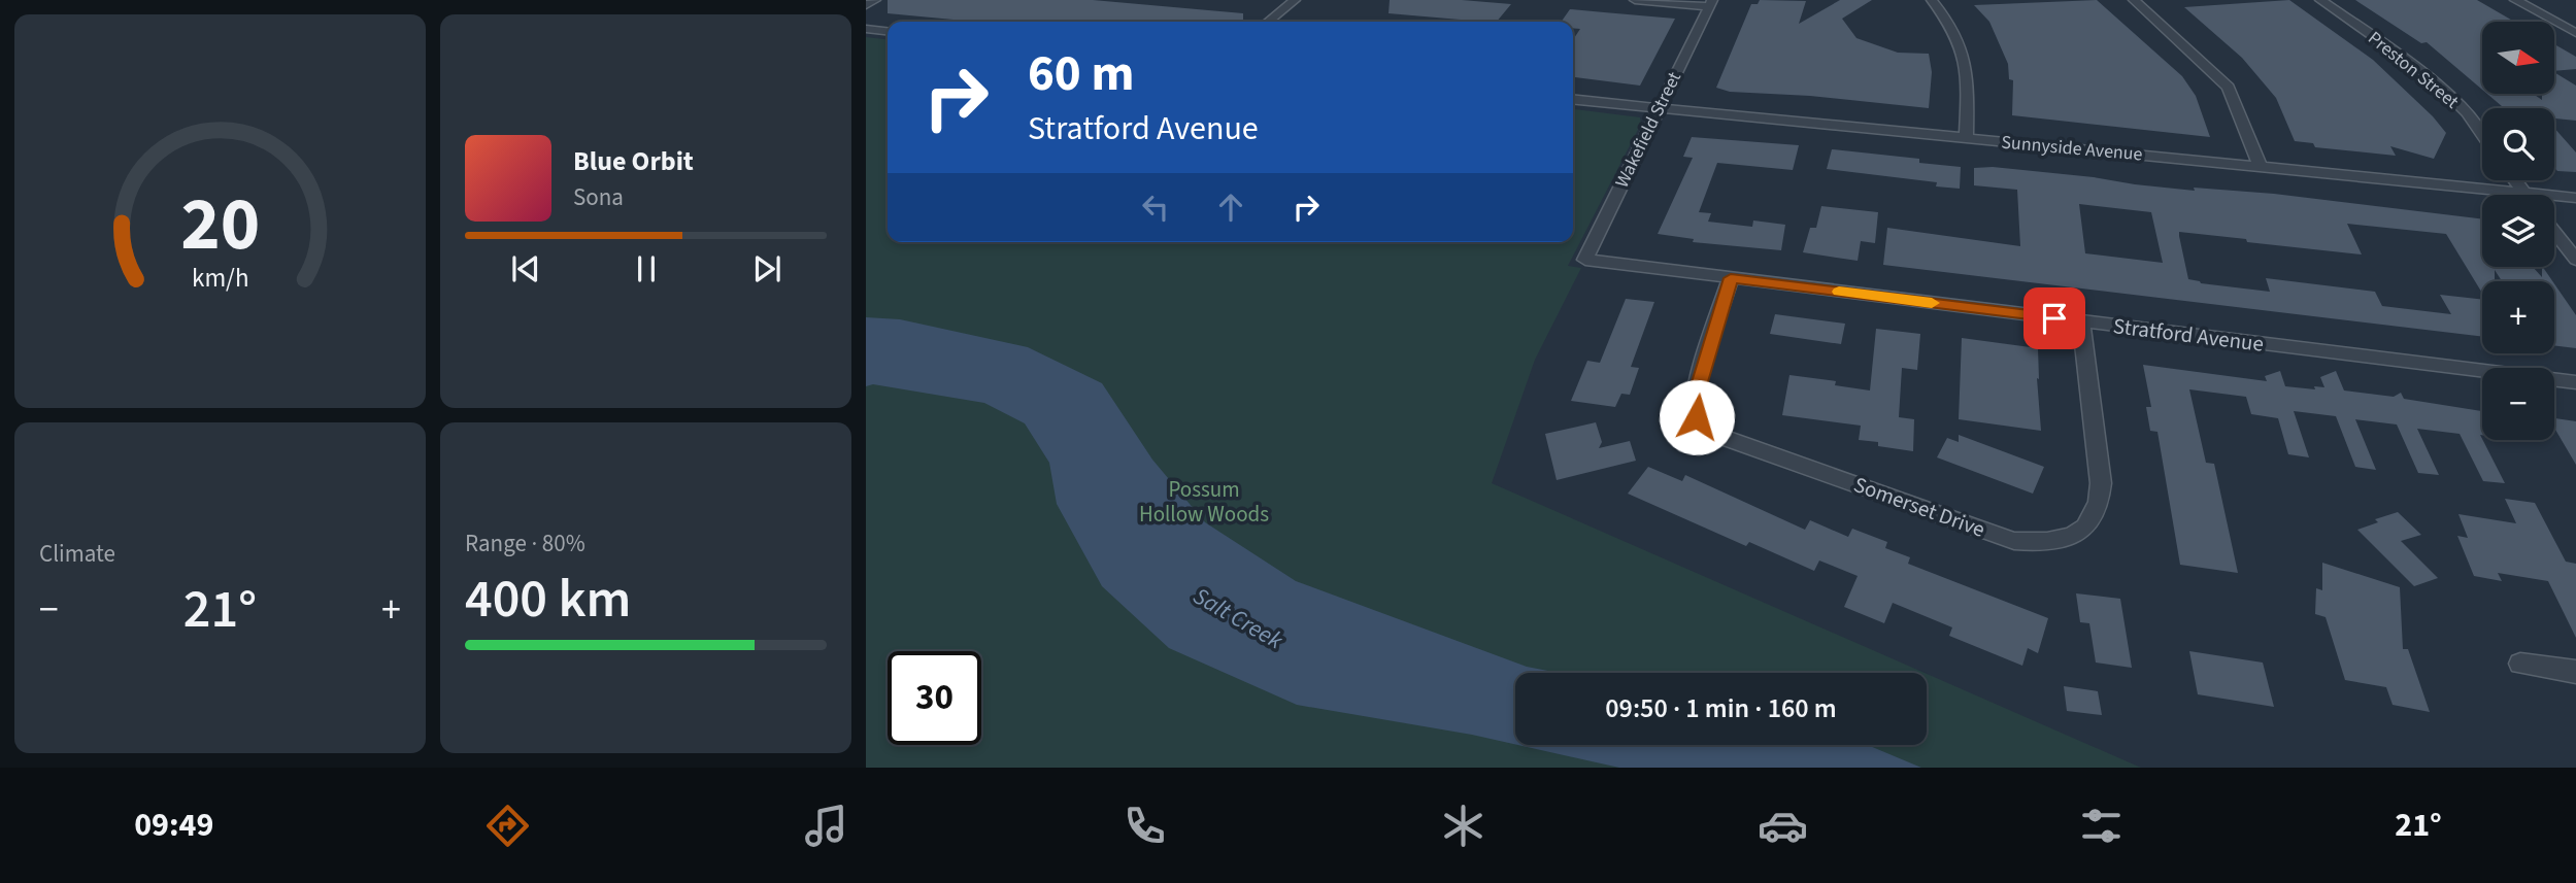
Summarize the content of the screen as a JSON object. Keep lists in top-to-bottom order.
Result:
{
  "streets": {
    "street": [
      "Preston Street",
      "Wakefield Street",
      "Sunnyside Avenue",
      "Stratford Avenue",
      "Somerset Drive"
    ]
  },
  "crossings": [
    ["Wakefield Street", "Sunnyside Avenue"],
    ["Wakefield Street", "Stratford Avenue"],
    ["Stratford Avenue", "Somerset Drive"]
  ],
  "water": ["Salt Creek"],
  "parks": ["Possum Hollow Woods"],
  "north": "right",
  "page": {
    "map_buttons": ["+", "−"],
    "turn": ["60 m", "Stratford Avenue"],
    "song": ["Blue Orbit", "Sona"],
    "tile": [
      "Climate",
      ["Range · 80%", "400 km"]
    ],
    "heat": ["−", "21°", "+"],
    "limit": "30",
    "trip": "09:50 · 1 min · 160 m",
    "tabs": ["09:49", "21°"],
    "gauge": ["20", "km/h"]
  }
}
